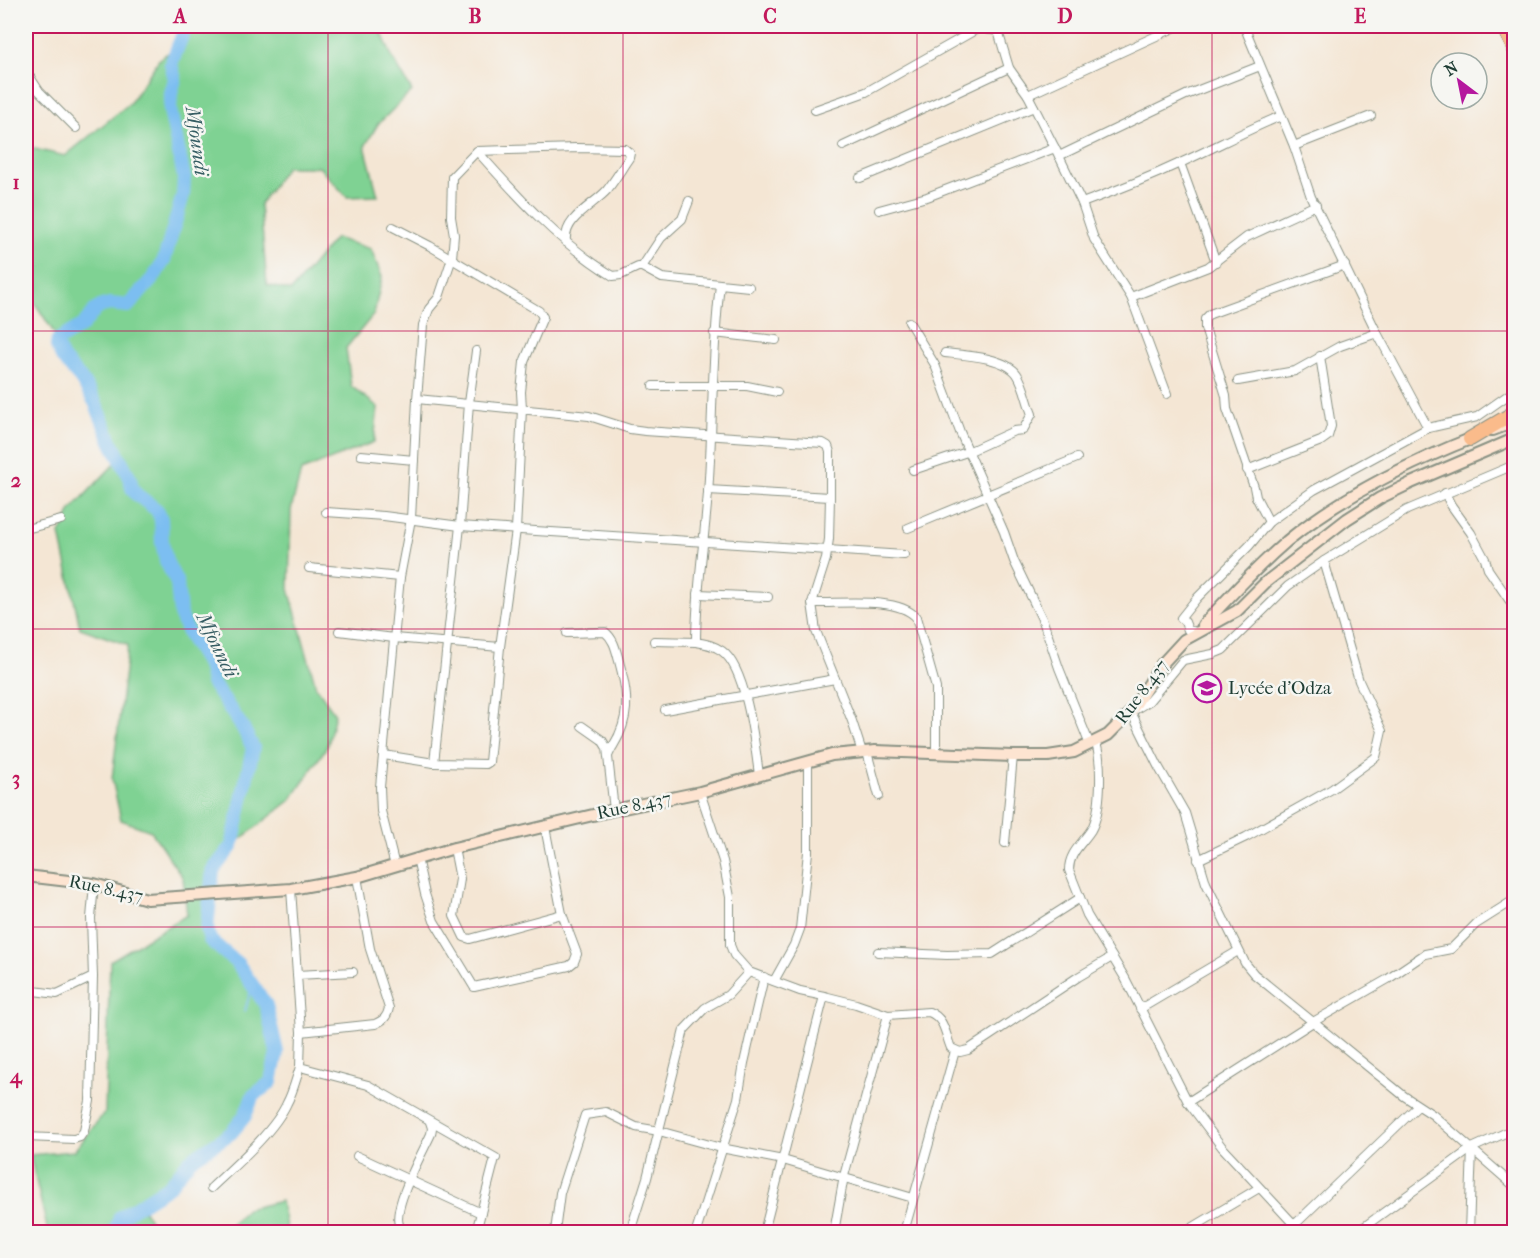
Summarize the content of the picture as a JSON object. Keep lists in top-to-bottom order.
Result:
{
  "streets": {
    "main road": ["Rue 8.437"]
  },
  "water": ["Mfoundi"],
  "places": {
    "school or university": ["Lycée d'Odza"]
  },
  "north": "top left",
  "grid": {
    "columns": [
      "A",
      "B",
      "C",
      "D",
      "E"
    ],
    "rows": [
      "1",
      "2",
      "3",
      "4"
    ]
  }
}
